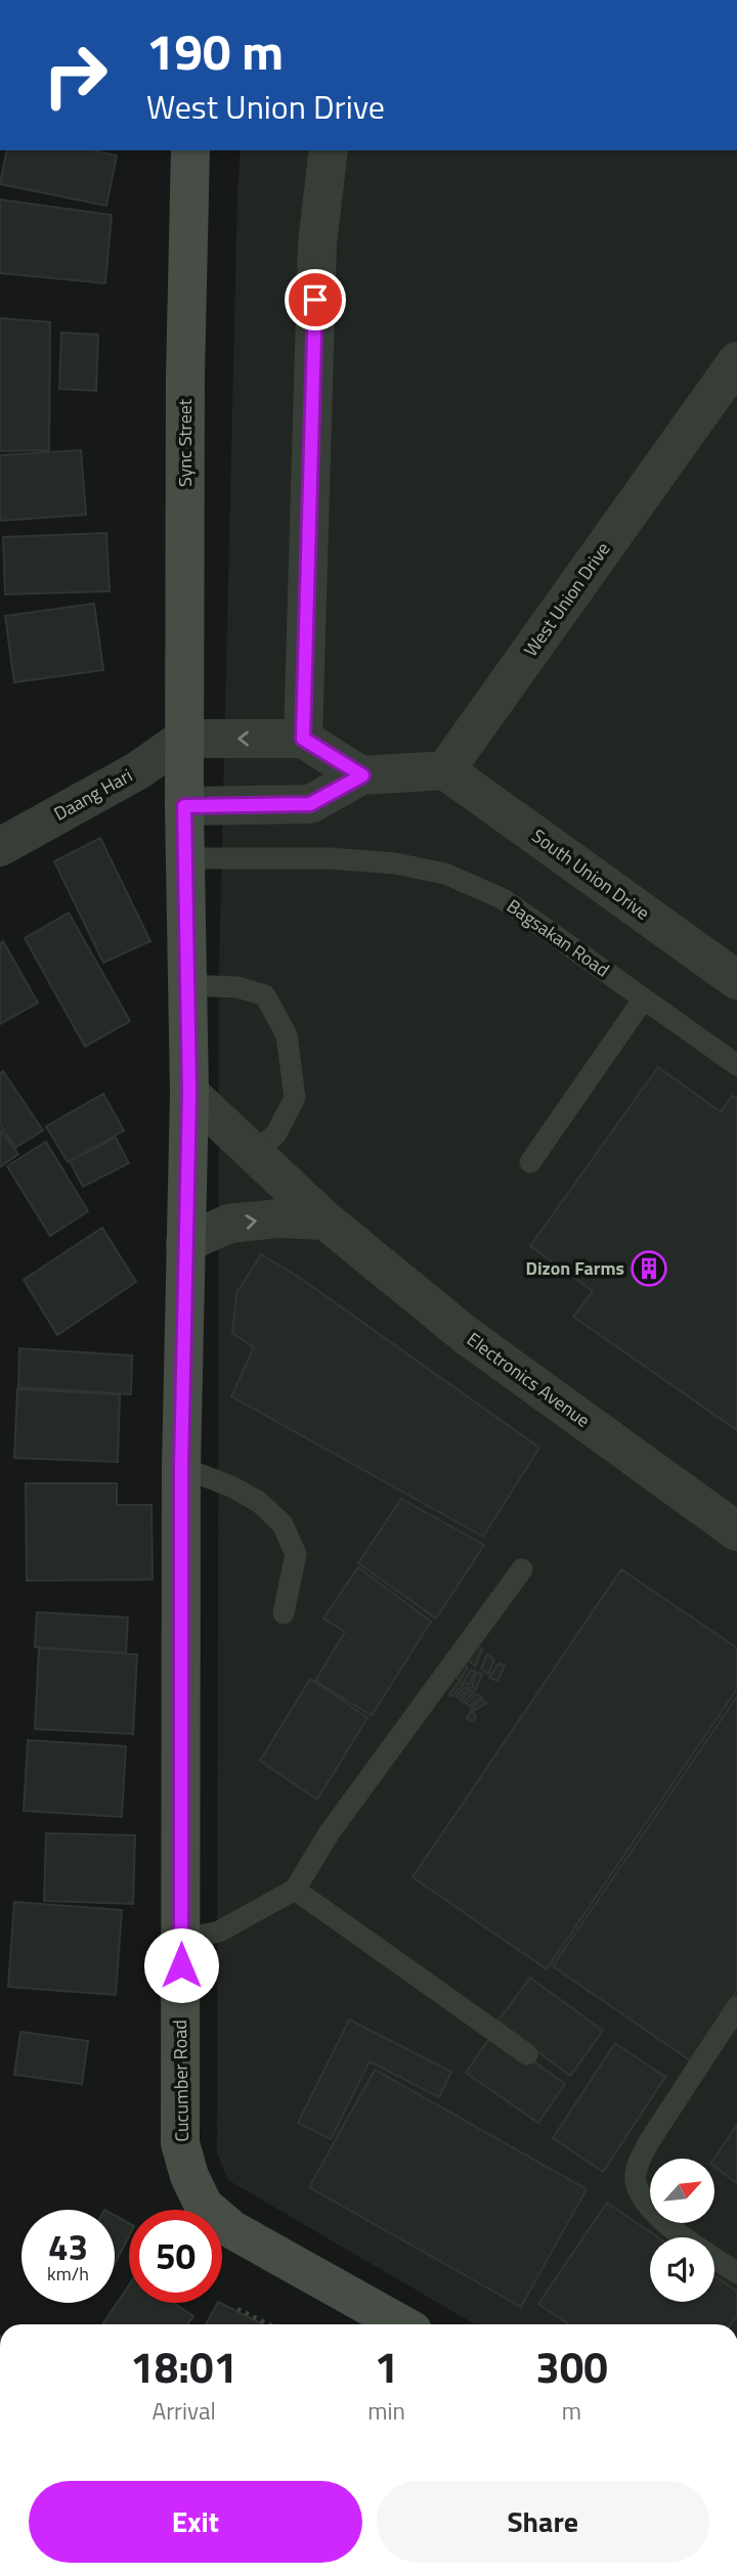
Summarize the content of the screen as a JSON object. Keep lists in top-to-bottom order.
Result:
{
  "streets": {
    "main road": ["Sync Street", "Cucumber Road"],
    "street": [
      "West Union Drive",
      "Daang Hari",
      "South Union Drive",
      "Electronics Avenue"
    ],
    "lane": ["Bagsakan Road"]
  },
  "crossings": [
    ["Sync Street", "Daang Hari"],
    ["Sync Street", "Cucumber Road"],
    ["West Union Drive", "South Union Drive"],
    ["Bagsakan Road", "Cucumber Road"],
    ["Electronics Avenue", "Cucumber Road"]
  ],
  "places": {
    "building": ["Dizon Farms"]
  },
  "north": "top right",
  "page": {
    "turn": ["190 m", "West Union Drive"],
    "speed": "43 km/h",
    "limit": "50",
    "eta": [
      "18:01",
      "Arrival",
      "1",
      "min",
      "300",
      "m"
    ],
    "buttons": ["Exit", "Share"]
  }
}
